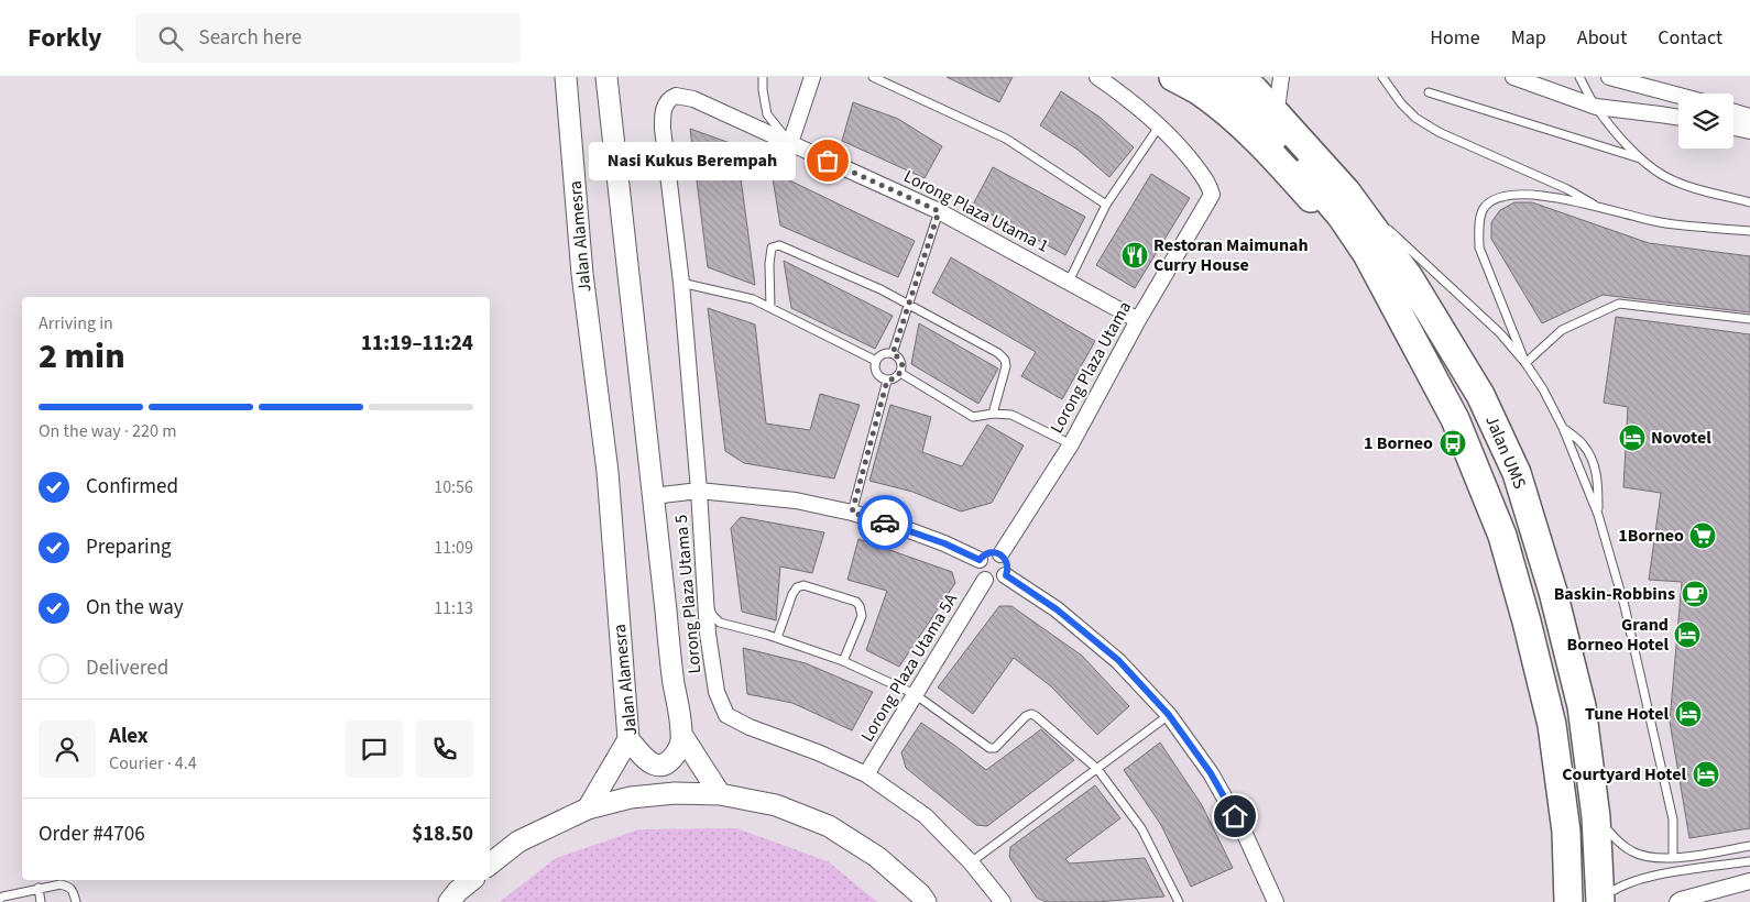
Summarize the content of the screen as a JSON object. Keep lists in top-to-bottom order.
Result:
{
  "streets": {
    "highway": ["Jalan UMS"],
    "street": [
      "Lorong Plaza Utama 1",
      "Jalan Alamesra",
      "Lorong Plaza Utama",
      "Lorong Plaza Utama 5",
      "Lorong Plaza Utama 5A"
    ]
  },
  "crossings": [
    ["Lorong Plaza Utama 1", "Lorong Plaza Utama"],
    ["Lorong Plaza Utama 1", "Lorong Plaza Utama 5"],
    ["Lorong Plaza Utama", "Lorong Plaza Utama 5A"],
    ["Lorong Plaza Utama 5", "Lorong Plaza Utama 5A"]
  ],
  "places": {
    "other": ["Nasi Kukus Berempah"],
    "restaurant": ["Restoran Maimunah Curry House"],
    "hotel": [
      "Novotel",
      "Grand Borneo Hotel",
      "Tune Hotel",
      "Courtyard Hotel"
    ],
    "bus stop": ["1 Borneo"],
    "supermarket": ["1Borneo"],
    "cafe": ["Baskin-Robbins"]
  },
  "page": {
    "header": "Forkly",
    "search": "Search here",
    "nav": [
      "Home",
      "Map",
      "About",
      "Contact"
    ],
    "bubble": "Nasi Kukus Berempah",
    "heading": ["2 min", "Arriving in", "11:19–11:24"],
    "panel": [
      "Alex",
      "Courier · 4.4",
      "Order #4706",
      "$18.50"
    ],
    "bar": "On the way · 220 m",
    "list": [
      ["Confirmed", "10:56"],
      ["Preparing", "11:09"],
      ["On the way", "11:13"],
      "Delivered"
    ]
  }
}
